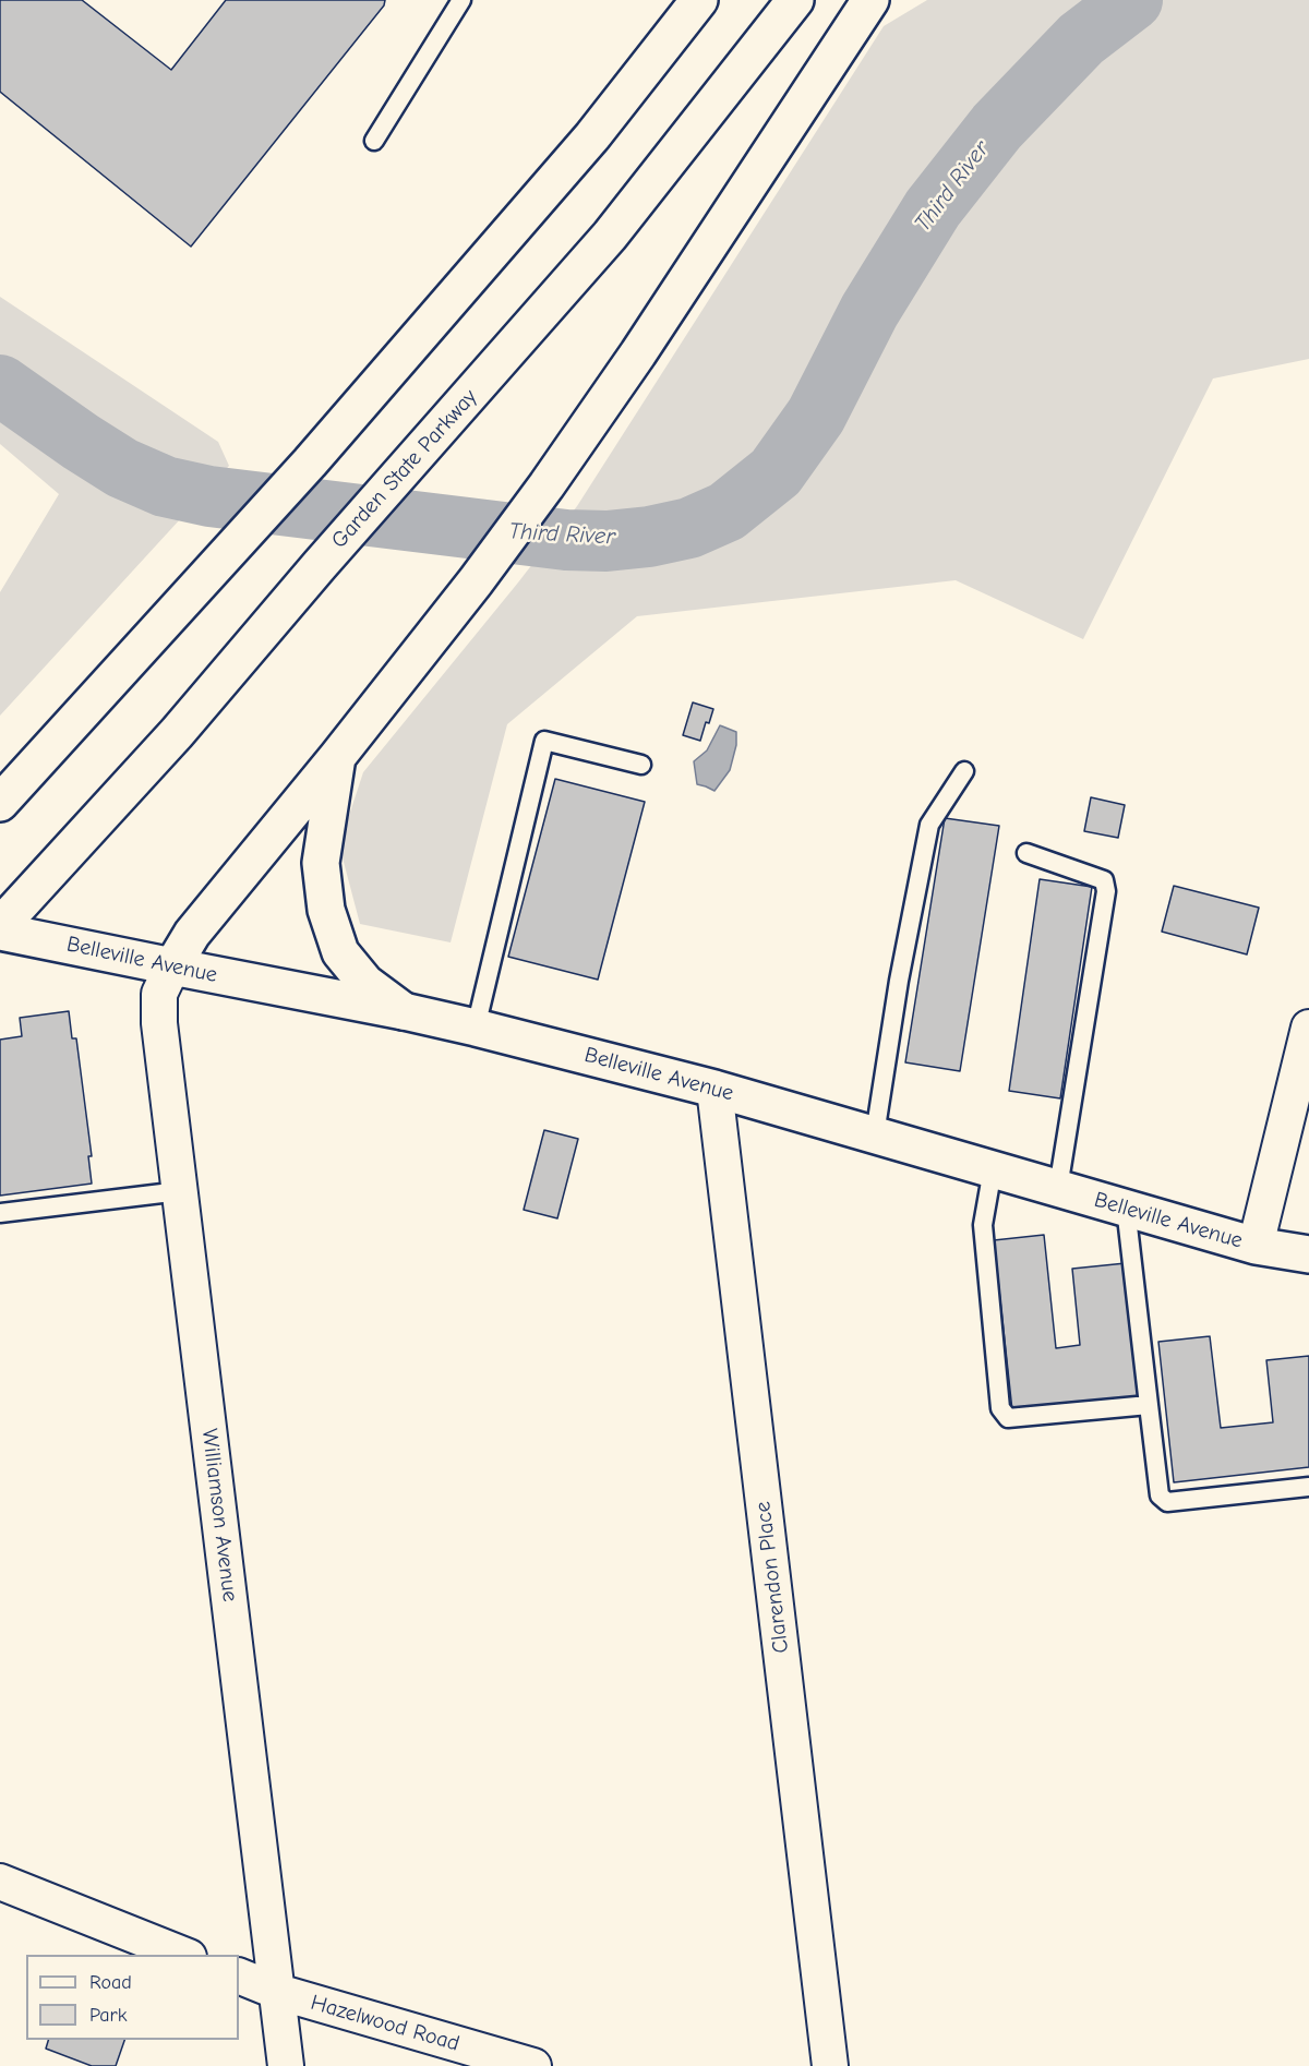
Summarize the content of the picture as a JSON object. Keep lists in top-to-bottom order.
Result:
{
  "streets": {
    "main road": ["Garden State Parkway", "Belleville Avenue"],
    "street": ["Williamson Avenue", "Clarendon Place", "Hazelwood Road"]
  },
  "crossings": [
    ["Garden State Parkway", "Belleville Avenue"],
    ["Belleville Avenue", "Williamson Avenue"],
    ["Belleville Avenue", "Clarendon Place"],
    ["Williamson Avenue", "Hazelwood Road"]
  ],
  "water": ["Third River"],
  "legend": ["Road", "Park"]
}
